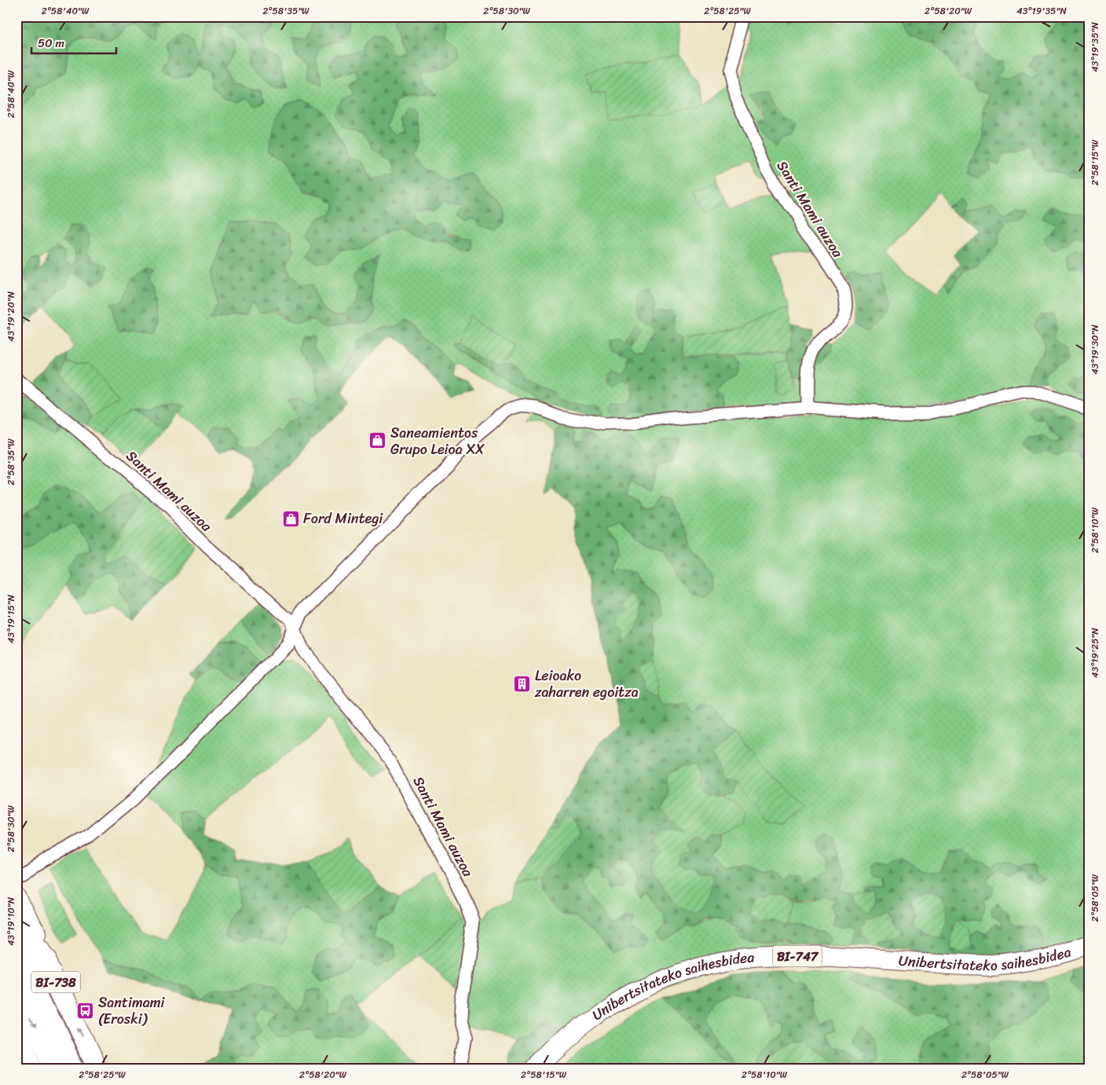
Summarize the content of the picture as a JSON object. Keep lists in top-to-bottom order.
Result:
{
  "streets": {
    "main road": ["Unibertsitateko saihesbidea", "BI-747", "BI-738"],
    "street": ["Santi Mami auzoa"]
  },
  "places": {
    "shop": ["Saneamientos Grupo Leioa XX", "Ford Mintegi"],
    "building": ["Leioako zaharren egoitza"],
    "bus stop": ["Santimami (Eroski)"]
  },
  "scale_bar": "50 m",
  "coordinates": [
    "2°58'40\"W",
    "2°58'35\"W",
    "2°58'30\"W",
    "2°58'25\"W",
    "2°58'20\"W",
    "43°19'35\"N",
    "2°58'15\"W",
    "43°19'20\"N",
    "43°19'30\"N",
    "2°58'10\"W",
    "43°19'15\"N",
    "43°19'25\"N",
    "2°58'05\"W",
    "43°19'10\"N"
  ]
}
